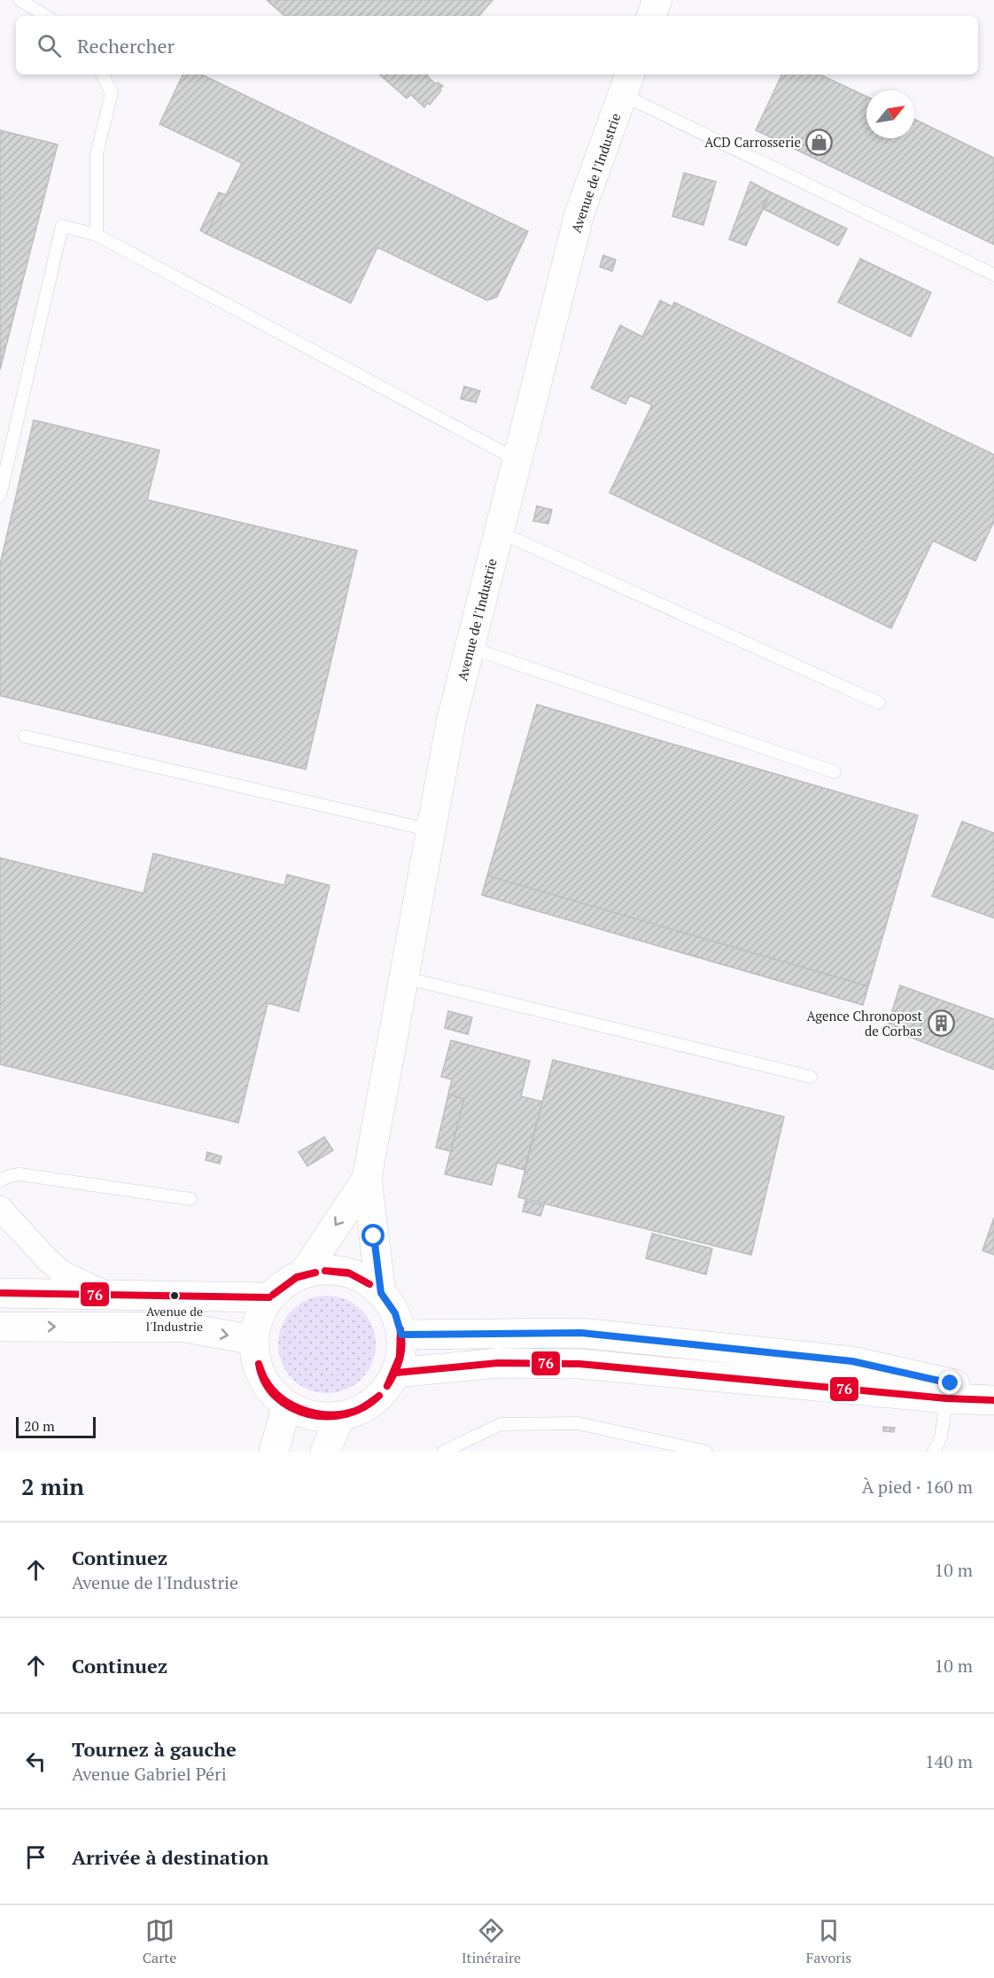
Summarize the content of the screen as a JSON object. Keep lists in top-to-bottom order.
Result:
{
  "streets": {
    "main road": ["Avenue de l'Industrie"]
  },
  "places": {
    "shop": ["ACD Carrosserie"],
    "building": ["Agence Chronopost de Corbas"],
    "other": ["Avenue de l'Industrie"]
  },
  "lines": ["transit line 76"],
  "scale_bar": "20 m",
  "north": "top right",
  "page": {
    "search": "Rechercher",
    "scale": "20 m",
    "heading": ["2 min", "À pied · 160 m"],
    "list": [
      ["Continuez", "Avenue de l'Industrie", "10 m"],
      ["Continuez", "10 m"],
      ["Tournez à gauche", "Avenue Gabriel Péri", "140 m"],
      "Arrivée à destination"
    ],
    "nav": ["Carte", "Itinéraire", "Favoris"]
  }
}
